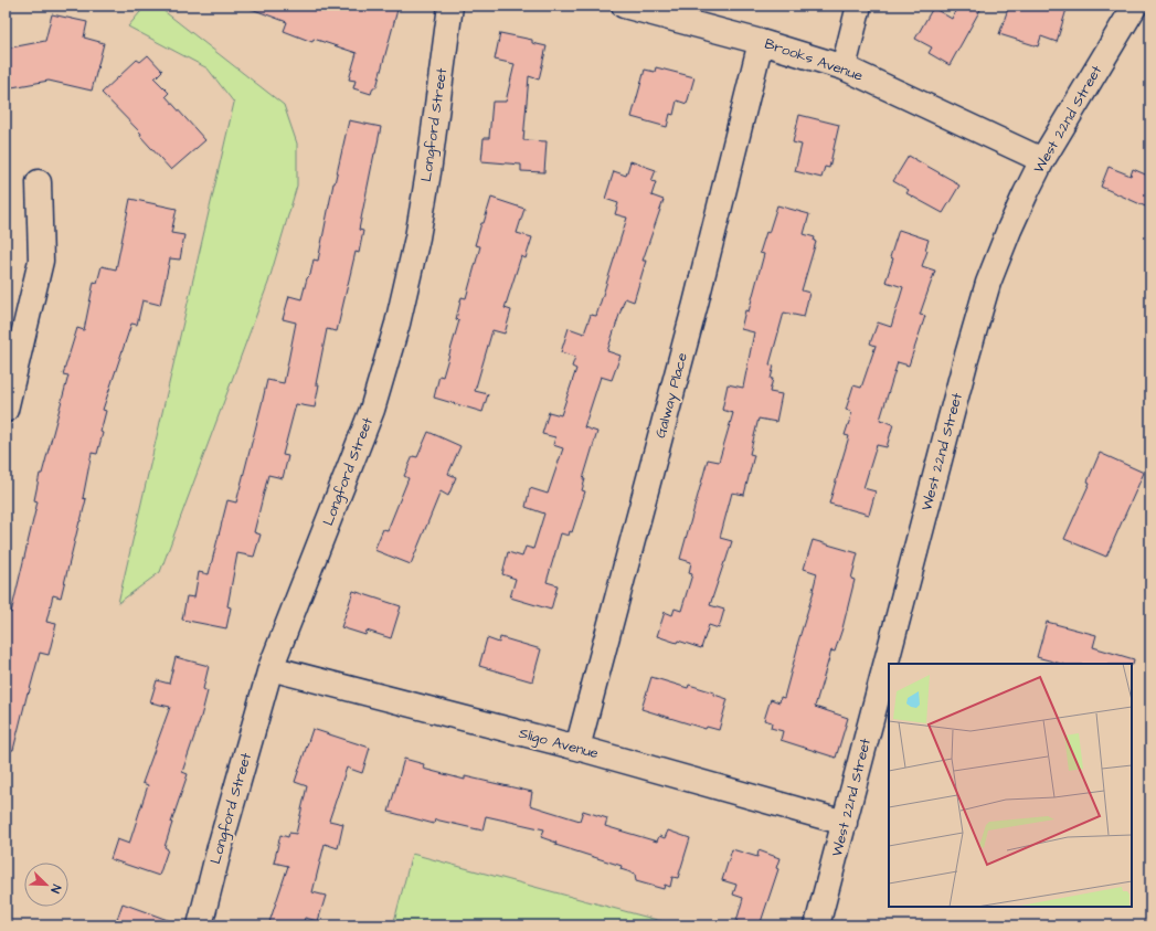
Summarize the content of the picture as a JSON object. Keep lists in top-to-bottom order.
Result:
{
  "streets": {
    "street": [
      "Brooks Avenue",
      "West 22nd Street",
      "Longford Street",
      "Galway Place",
      "Sligo Avenue"
    ]
  },
  "crossings": [
    ["Brooks Avenue", "West 22nd Street"],
    ["Brooks Avenue", "Galway Place"],
    ["West 22nd Street", "Sligo Avenue"],
    ["Longford Street", "Sligo Avenue"],
    ["Galway Place", "Sligo Avenue"]
  ],
  "north": "bottom right"
}
